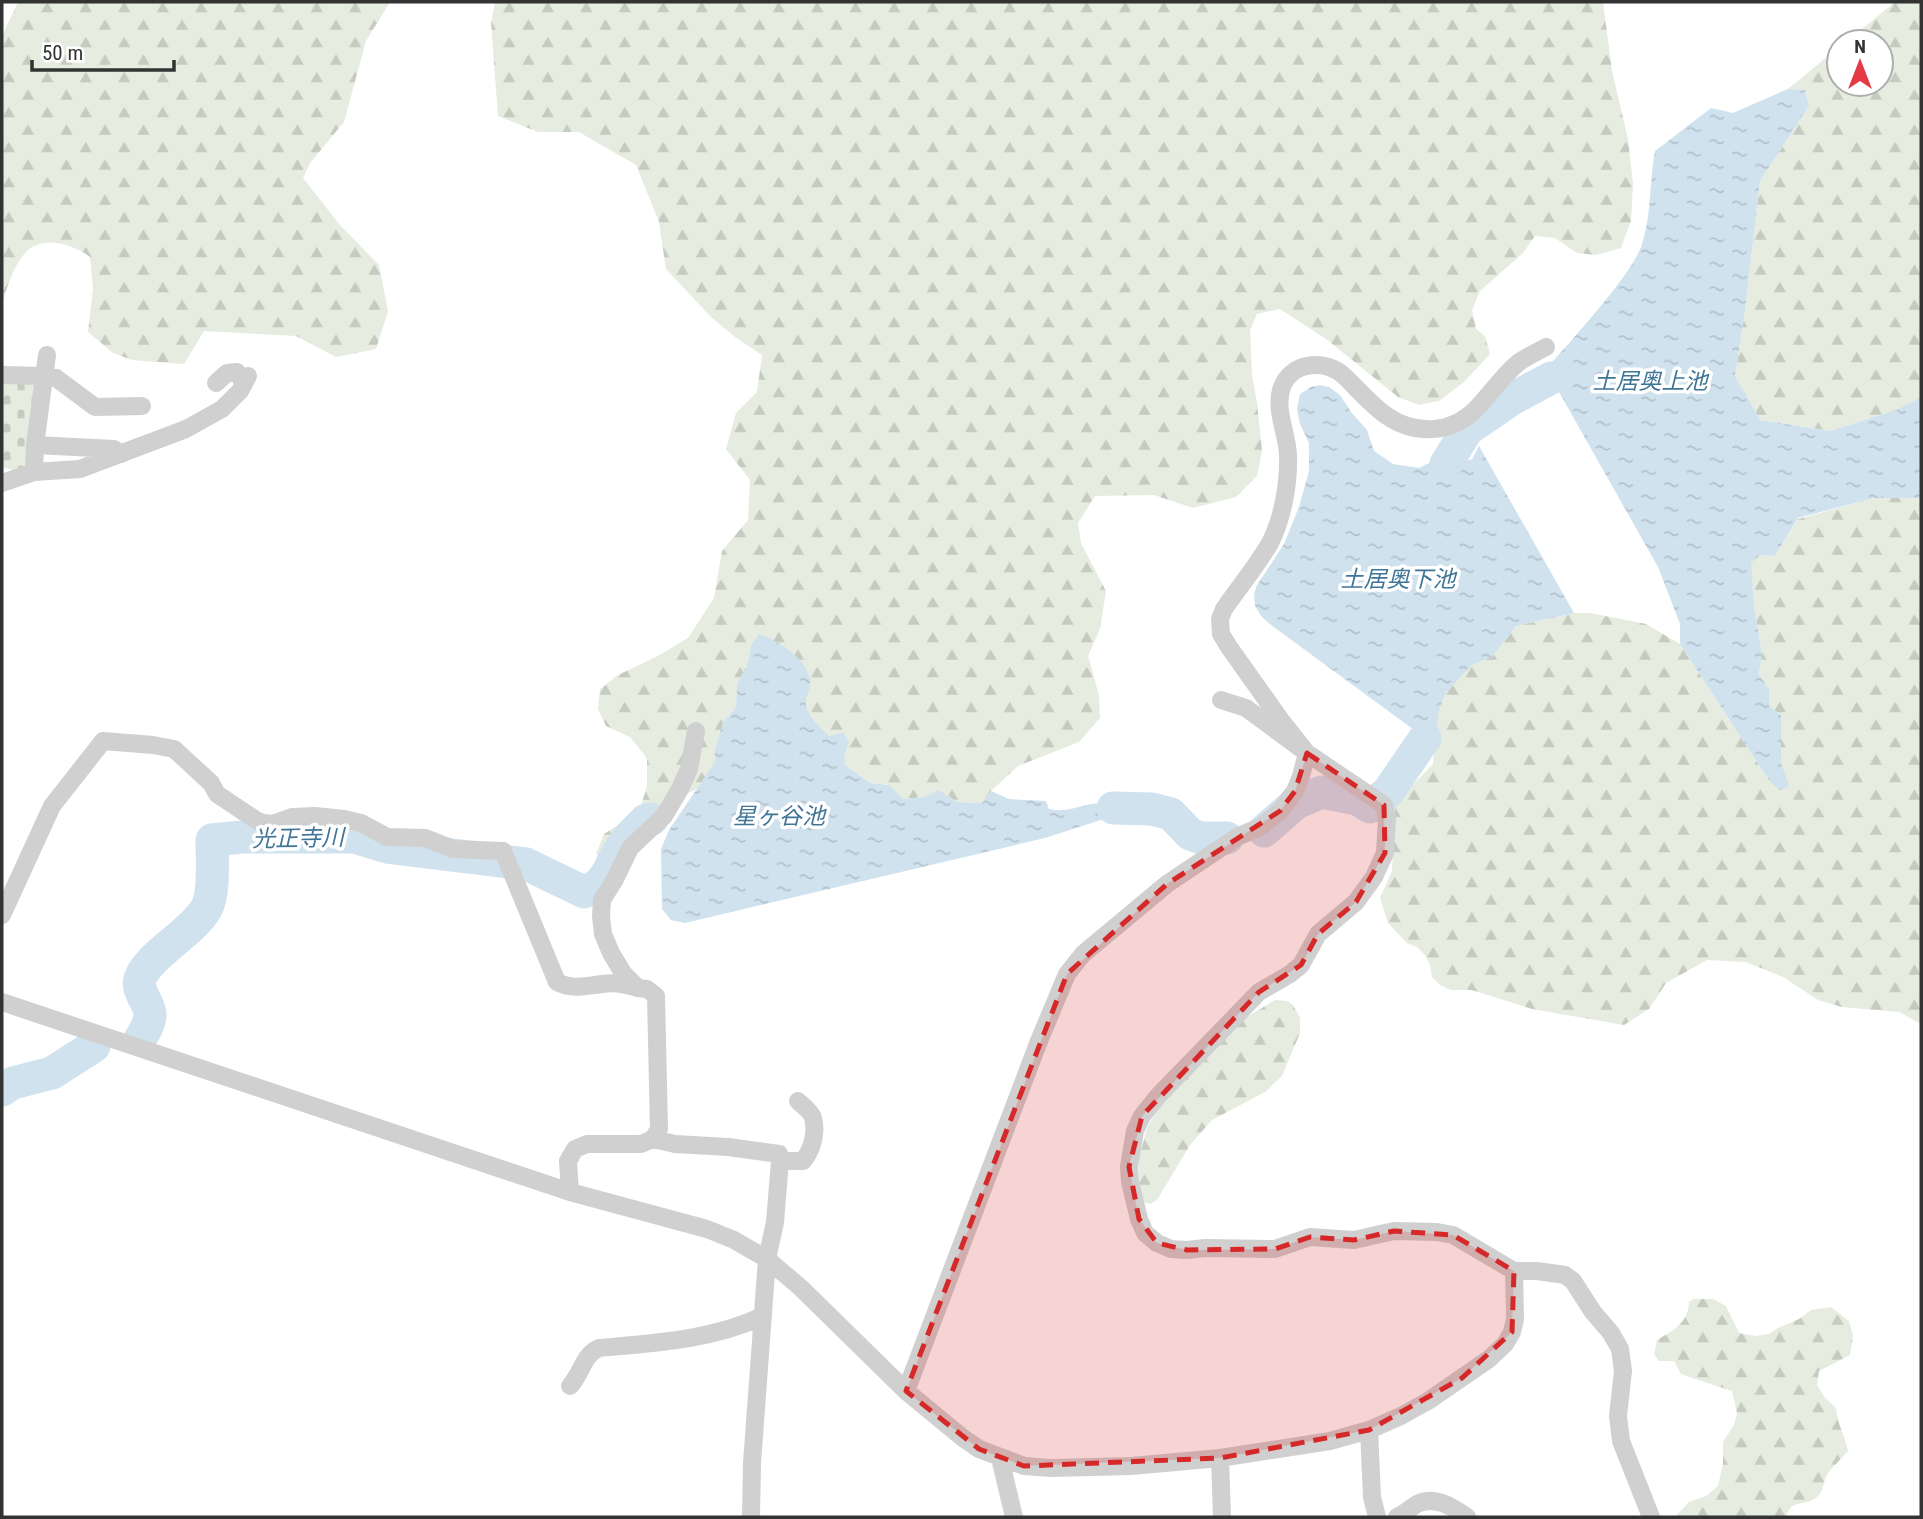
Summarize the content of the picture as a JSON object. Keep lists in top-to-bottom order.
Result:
{
  "water": [
    "土居奥上池",
    "土居奥下池",
    "星ヶ谷池",
    "光正寺川"
  ],
  "scale_bar": "50 m",
  "north": "top"
}
